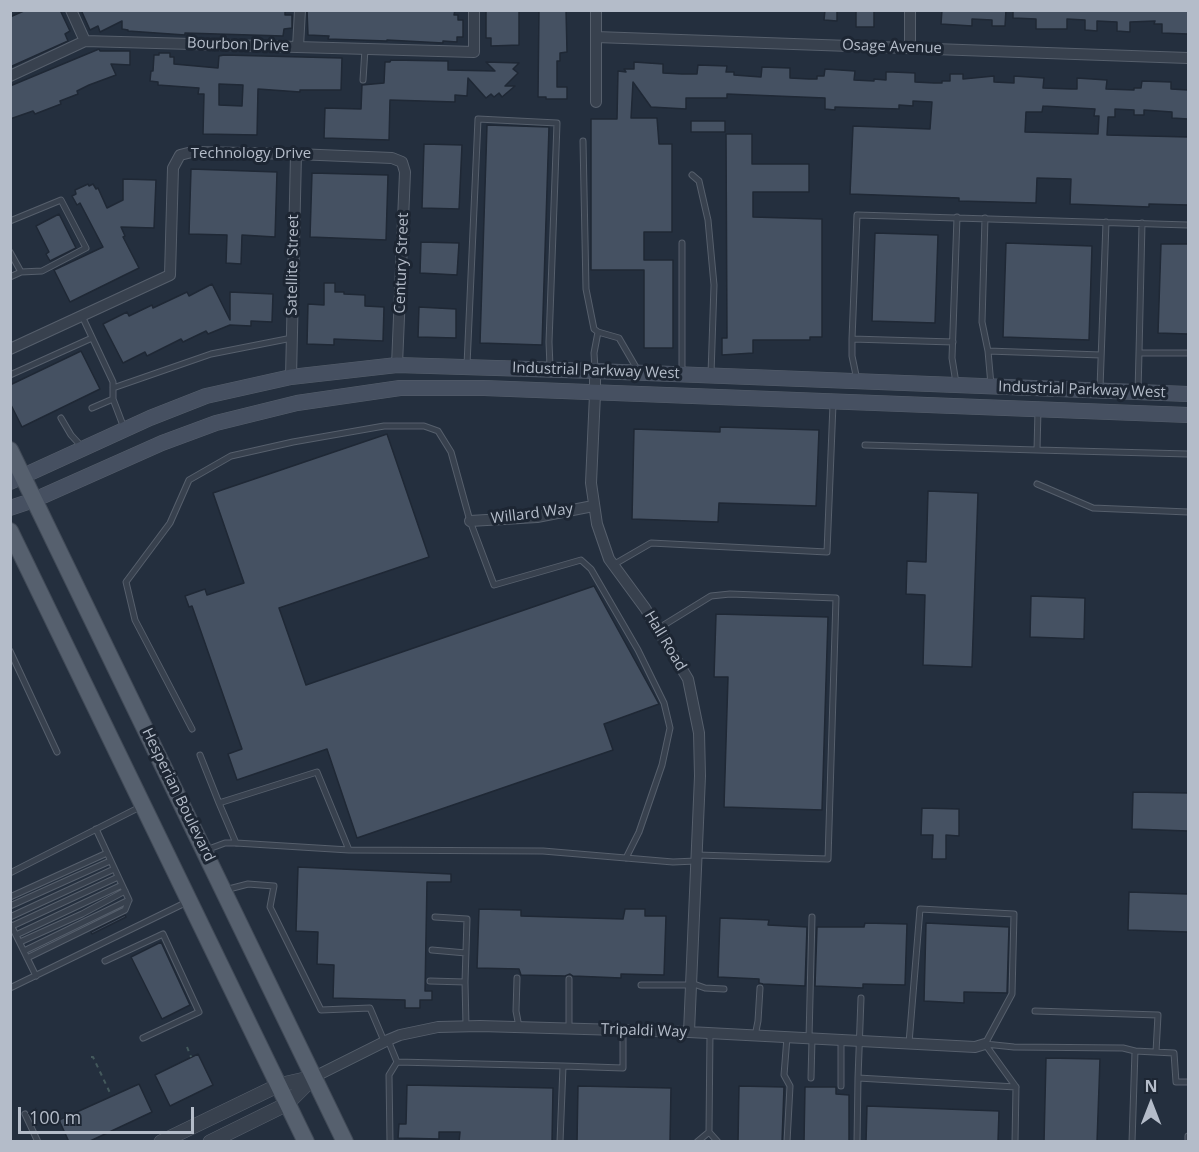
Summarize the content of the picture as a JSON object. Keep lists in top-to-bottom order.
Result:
{
  "streets": {
    "main road": ["Industrial Parkway West", "Hesperian Boulevard"],
    "street": [
      "Bourbon Drive",
      "Osage Avenue",
      "Technology Drive",
      "Century Street",
      "Satellite Street",
      "Willard Way",
      "Hall Road",
      "Tripaldi Way"
    ]
  },
  "crossings": [
    ["Technology Drive", "Century Street"],
    ["Technology Drive", "Satellite Street"],
    ["Century Street", "Industrial Parkway West"],
    ["Satellite Street", "Industrial Parkway West"],
    ["Industrial Parkway West", "Hall Road"],
    ["Industrial Parkway West", "Hesperian Boulevard"],
    ["Willard Way", "Hall Road"],
    ["Hall Road", "Tripaldi Way"],
    ["Hesperian Boulevard", "Tripaldi Way"]
  ],
  "scale_bar": "100 m",
  "north": "top"
}
